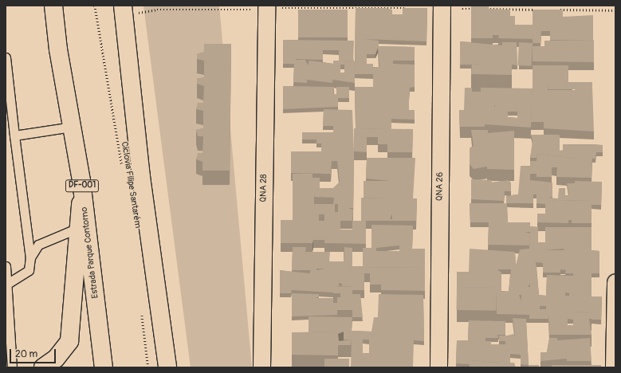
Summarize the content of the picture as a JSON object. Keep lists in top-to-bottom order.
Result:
{
  "streets": {
    "main road": ["DF-001", "Estrada Parque Contorno"],
    "street": ["QNA 26", "QNA 28"],
    "path": ["Ciclovia Filipe Santarém"]
  },
  "scale_bar": "20 m"
}
